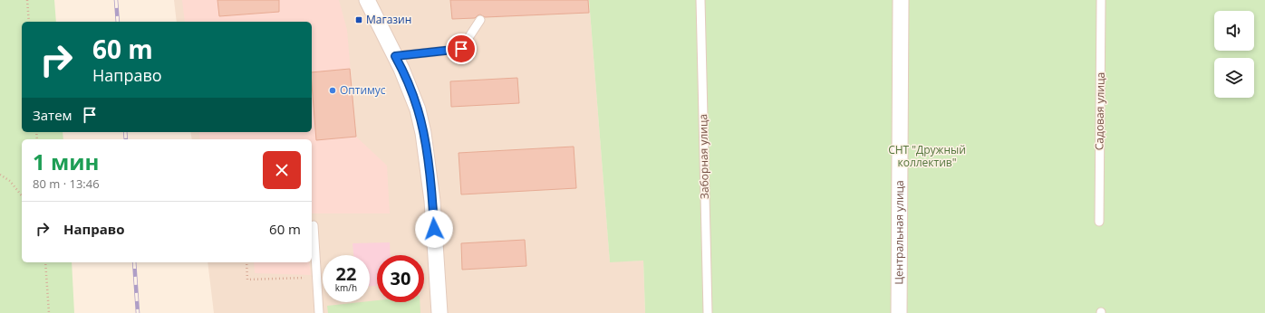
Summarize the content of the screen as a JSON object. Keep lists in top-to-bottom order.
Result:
{
  "streets": {
    "street": ["Центральная улица"],
    "lane": ["Садовая улица", "Заборная улица"]
  },
  "parks": ["СНТ \"Дружный коллектив\""],
  "places": {
    "transit": ["Магазин"],
    "other": ["Оптимус"]
  },
  "page": {
    "turn": ["60 m", "Направо"],
    "then": "Затем",
    "heading": ["1 мин", "80 m · 13:46"],
    "list": [
      {
        "name": "Направо",
        "value": "60 m"
      }
    ],
    "speed": "22 km/h",
    "limit": "30"
  }
}
